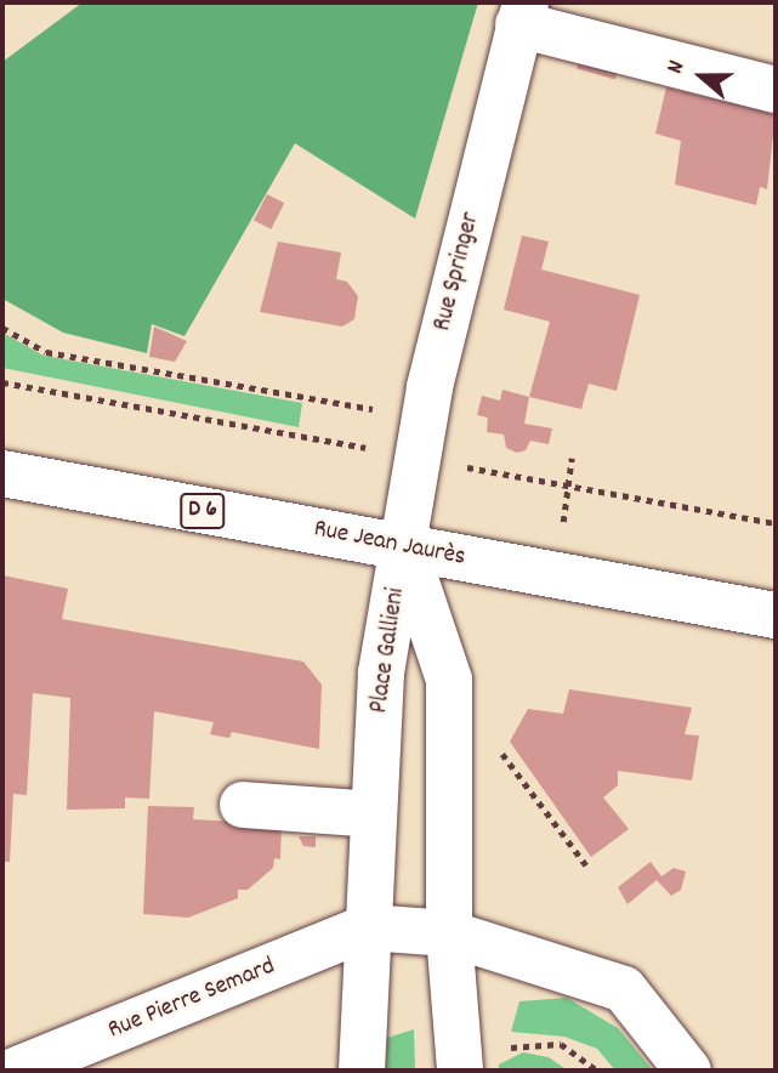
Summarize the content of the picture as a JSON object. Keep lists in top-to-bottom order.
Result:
{
  "streets": {
    "street": [
      "Rue Springer",
      "D 6",
      "Rue Jean Jaurès",
      "Place Gallieni",
      "Rue Pierre Semard"
    ]
  },
  "crossings": [
    ["Rue Springer", "Rue Jean Jaurès"],
    ["Rue Springer", "Place Gallieni"],
    ["Rue Jean Jaurès", "Place Gallieni"],
    ["Place Gallieni", "Rue Pierre Semard"]
  ],
  "north": "left"
}
